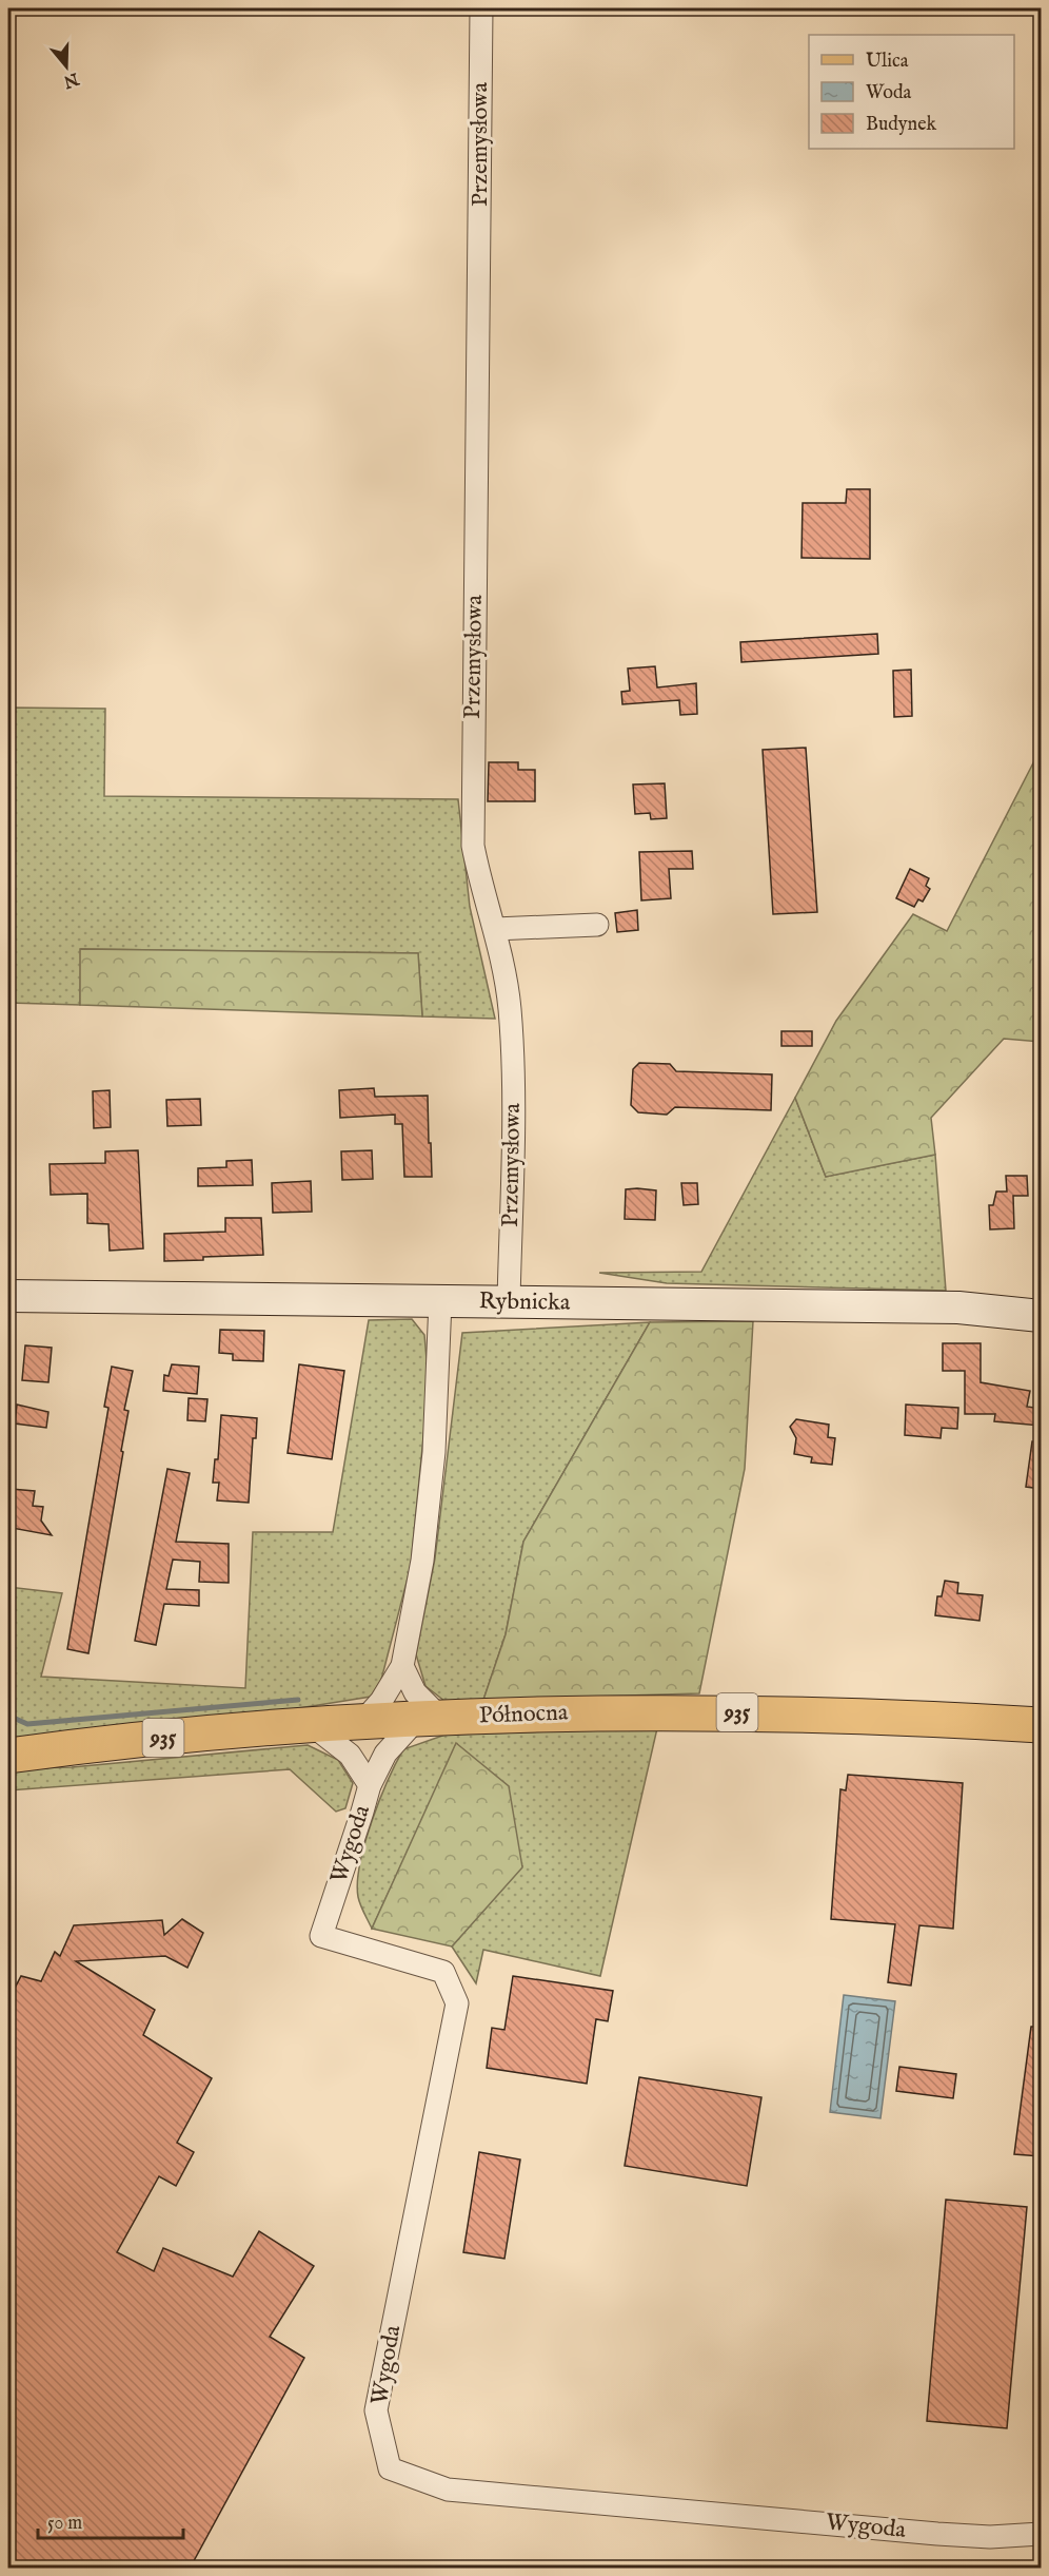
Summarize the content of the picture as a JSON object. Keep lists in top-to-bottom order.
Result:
{
  "streets": {
    "main road": ["935", "Północna"],
    "street": ["Przemysłowa", "Rybnicka", "Wygoda"]
  },
  "crossings": [
    ["Przemysłowa", "Rybnicka"],
    ["Północna", "Wygoda"]
  ],
  "legend": ["Ulica", "Woda", "Budynek"],
  "scale_bar": "50 m",
  "north": "bottom"
}
